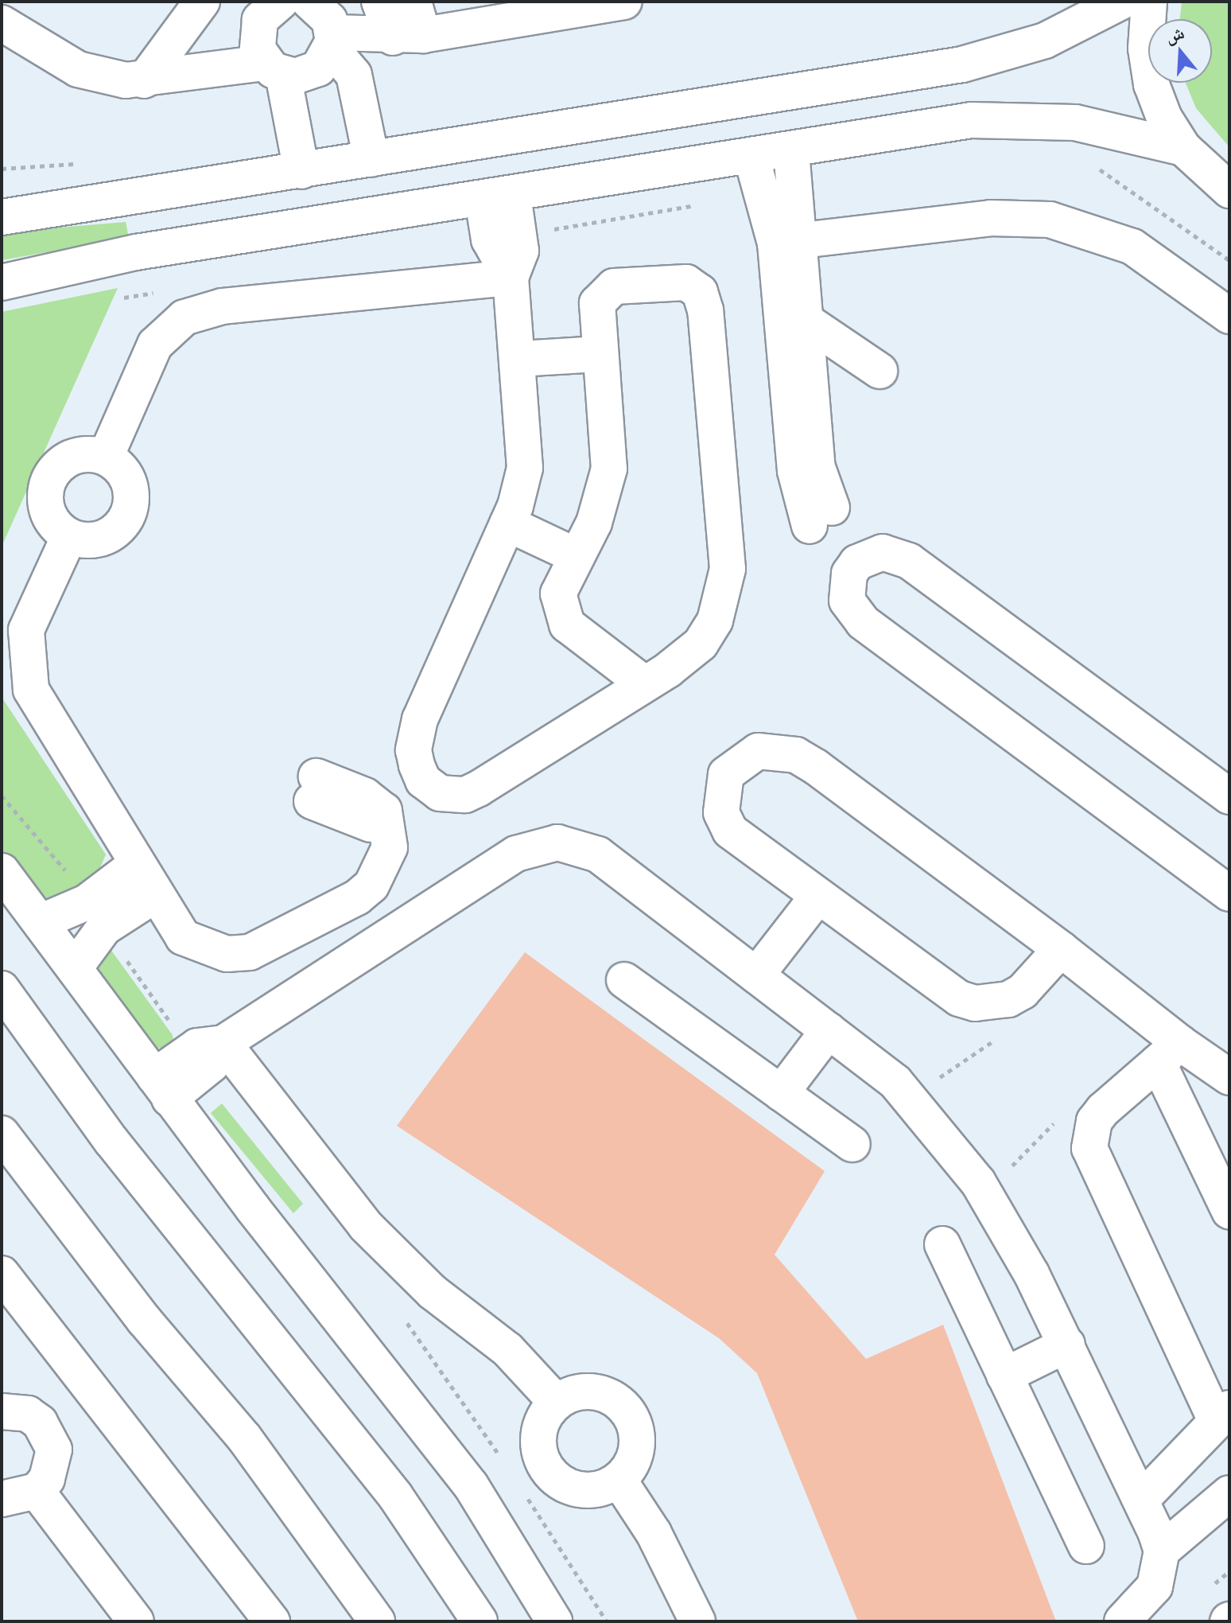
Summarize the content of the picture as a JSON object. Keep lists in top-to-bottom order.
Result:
{
  "north": "top"
}
